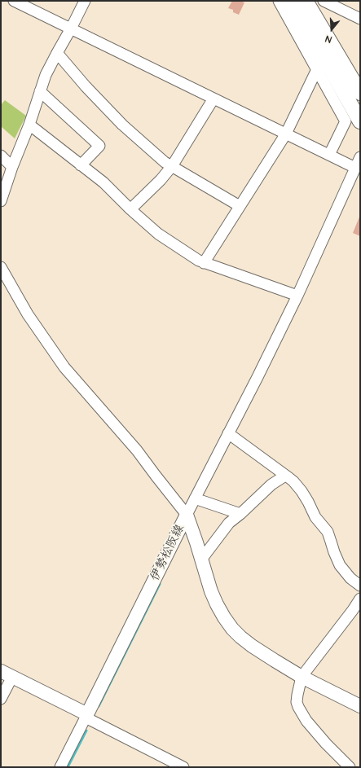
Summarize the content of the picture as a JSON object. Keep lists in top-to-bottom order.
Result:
{
  "streets": {
    "main road": ["伊勢松阪線"]
  },
  "north": "bottom"
}
